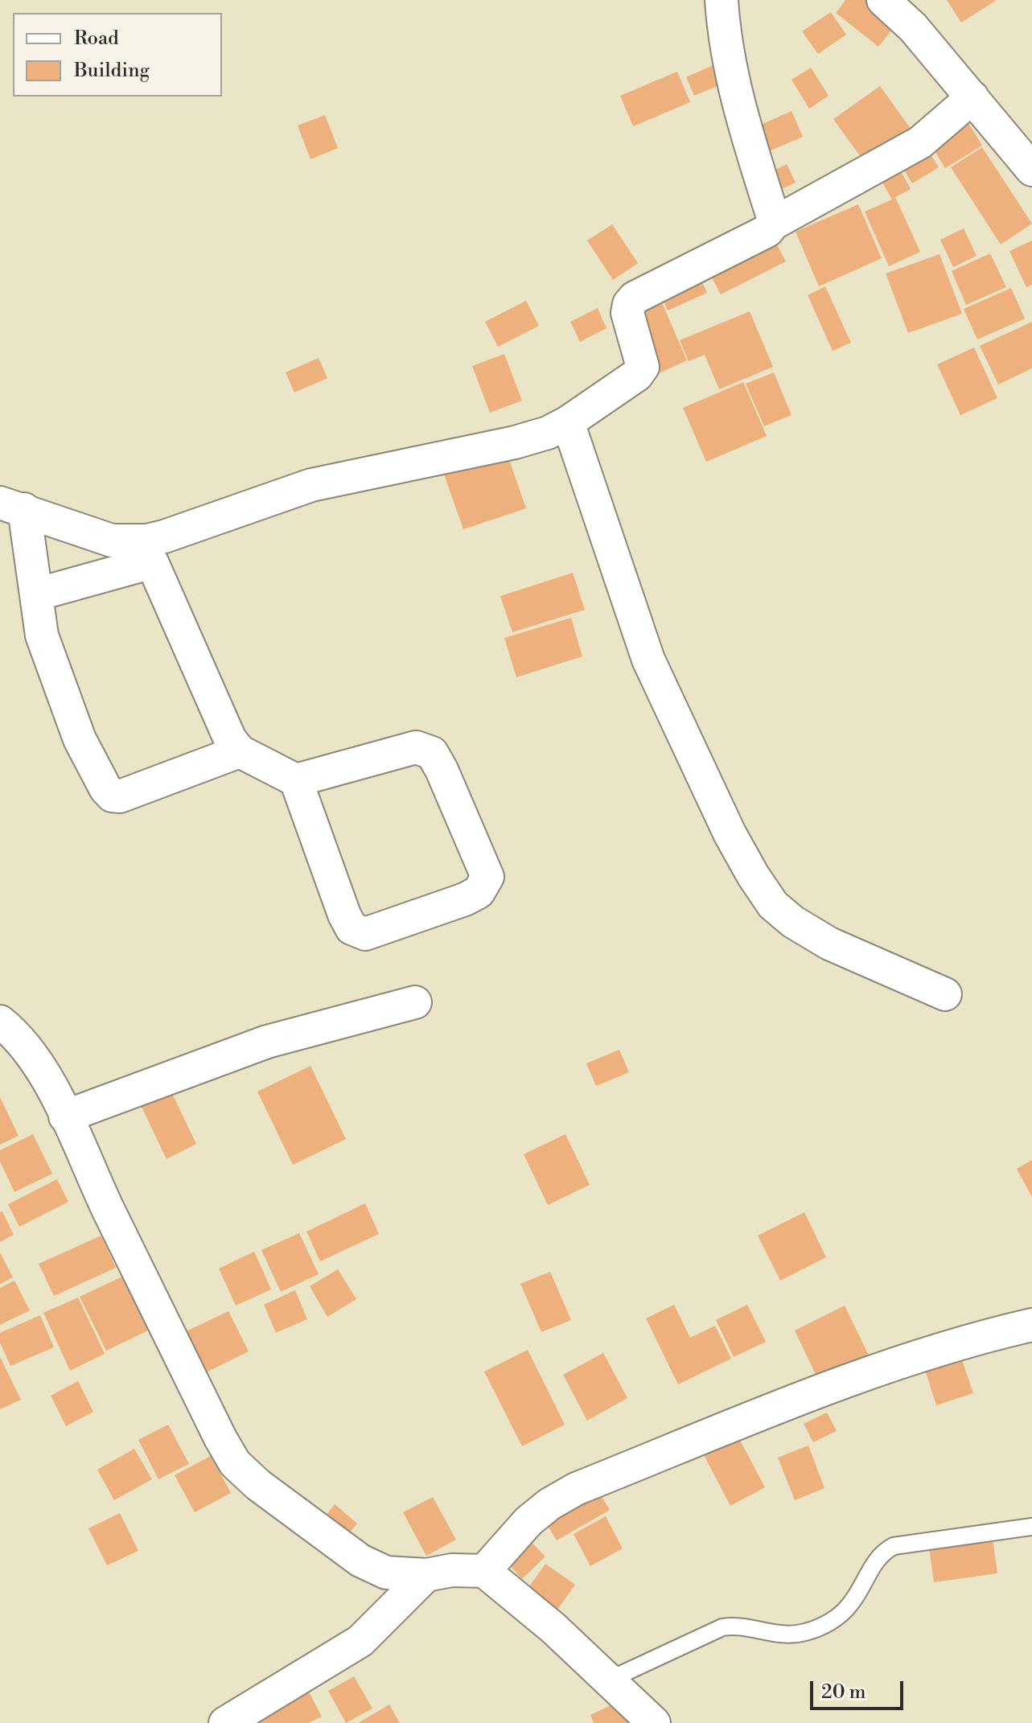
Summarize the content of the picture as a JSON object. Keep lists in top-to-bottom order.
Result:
{
  "legend": ["Road", "Building"],
  "scale_bar": "20 m"
}
